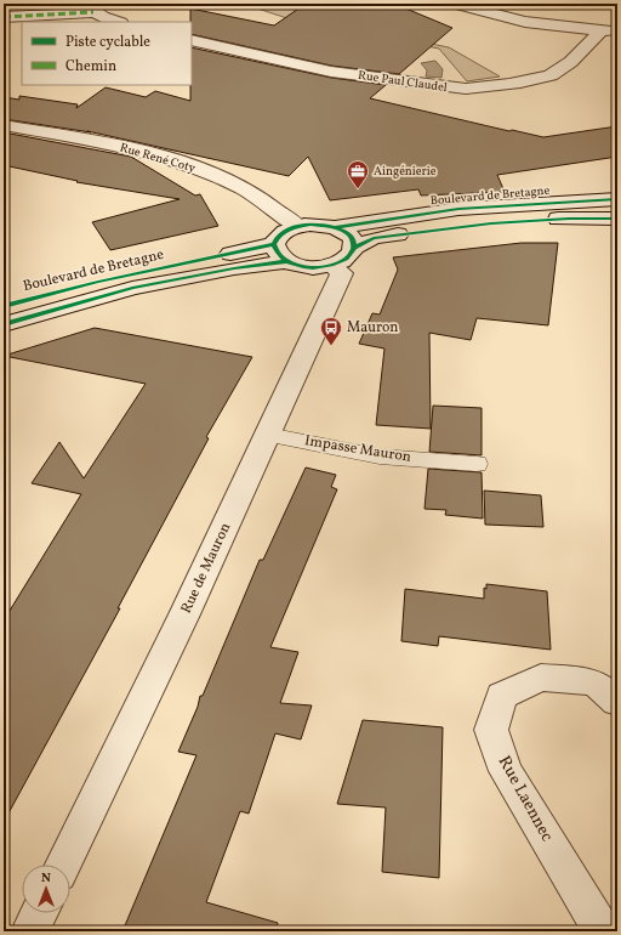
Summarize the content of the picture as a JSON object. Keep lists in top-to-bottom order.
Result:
{
  "streets": {
    "street": [
      "Rue Paul Claudel",
      "Rue René Coty",
      "Boulevard de Bretagne",
      "Rue de Mauron",
      "Rue Laennec"
    ],
    "lane": ["Impasse Mauron"]
  },
  "crossings": [
    ["Rue René Coty", "Boulevard de Bretagne"],
    ["Boulevard de Bretagne", "Rue de Mauron"],
    ["Impasse Mauron", "Rue de Mauron"]
  ],
  "places": {
    "office": ["Aingénierie"],
    "bus stop": ["Mauron"]
  },
  "legend": ["Piste cyclable", "Chemin"],
  "north": "top"
}
